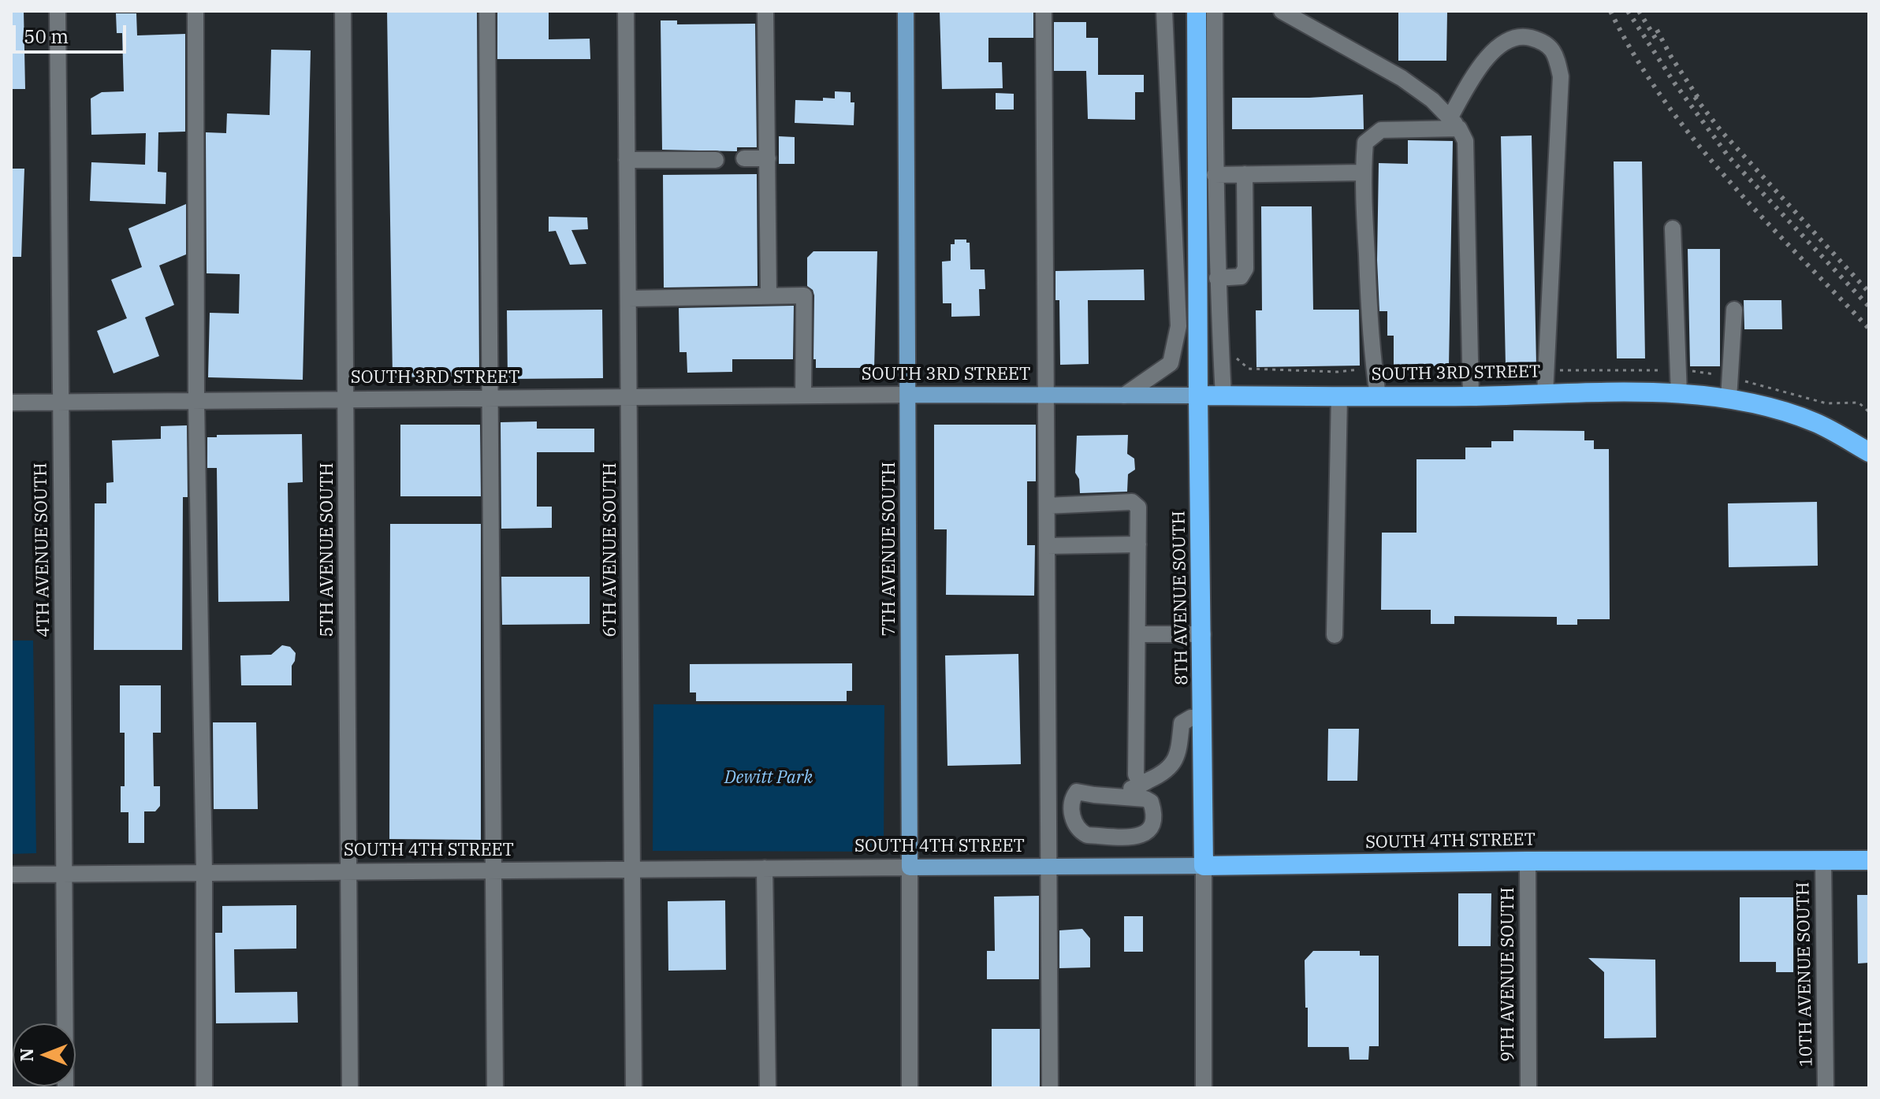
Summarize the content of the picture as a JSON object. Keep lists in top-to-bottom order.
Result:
{
  "streets": {
    "highway": ["SOUTH 3RD STREET", "8TH AVENUE SOUTH", "SOUTH 4TH STREET"],
    "main road": ["7TH AVENUE SOUTH"],
    "street": [
      "4TH AVENUE SOUTH",
      "5TH AVENUE SOUTH",
      "6TH AVENUE SOUTH",
      "9TH AVENUE SOUTH",
      "10TH AVENUE SOUTH"
    ]
  },
  "crossings": [
    ["SOUTH 3RD STREET", "7TH AVENUE SOUTH"],
    ["SOUTH 3RD STREET", "4TH AVENUE SOUTH"],
    ["SOUTH 3RD STREET", "5TH AVENUE SOUTH"],
    ["SOUTH 3RD STREET", "6TH AVENUE SOUTH"],
    ["SOUTH 3RD STREET", "8TH AVENUE SOUTH"],
    ["7TH AVENUE SOUTH", "SOUTH 4TH STREET"],
    ["4TH AVENUE SOUTH", "SOUTH 4TH STREET"],
    ["5TH AVENUE SOUTH", "SOUTH 4TH STREET"],
    ["6TH AVENUE SOUTH", "SOUTH 4TH STREET"],
    ["8TH AVENUE SOUTH", "SOUTH 4TH STREET"],
    ["SOUTH 4TH STREET", "9TH AVENUE SOUTH"],
    ["SOUTH 4TH STREET", "10TH AVENUE SOUTH"]
  ],
  "parks": ["Dewitt Park"],
  "scale_bar": "50 m",
  "north": "left"
}
